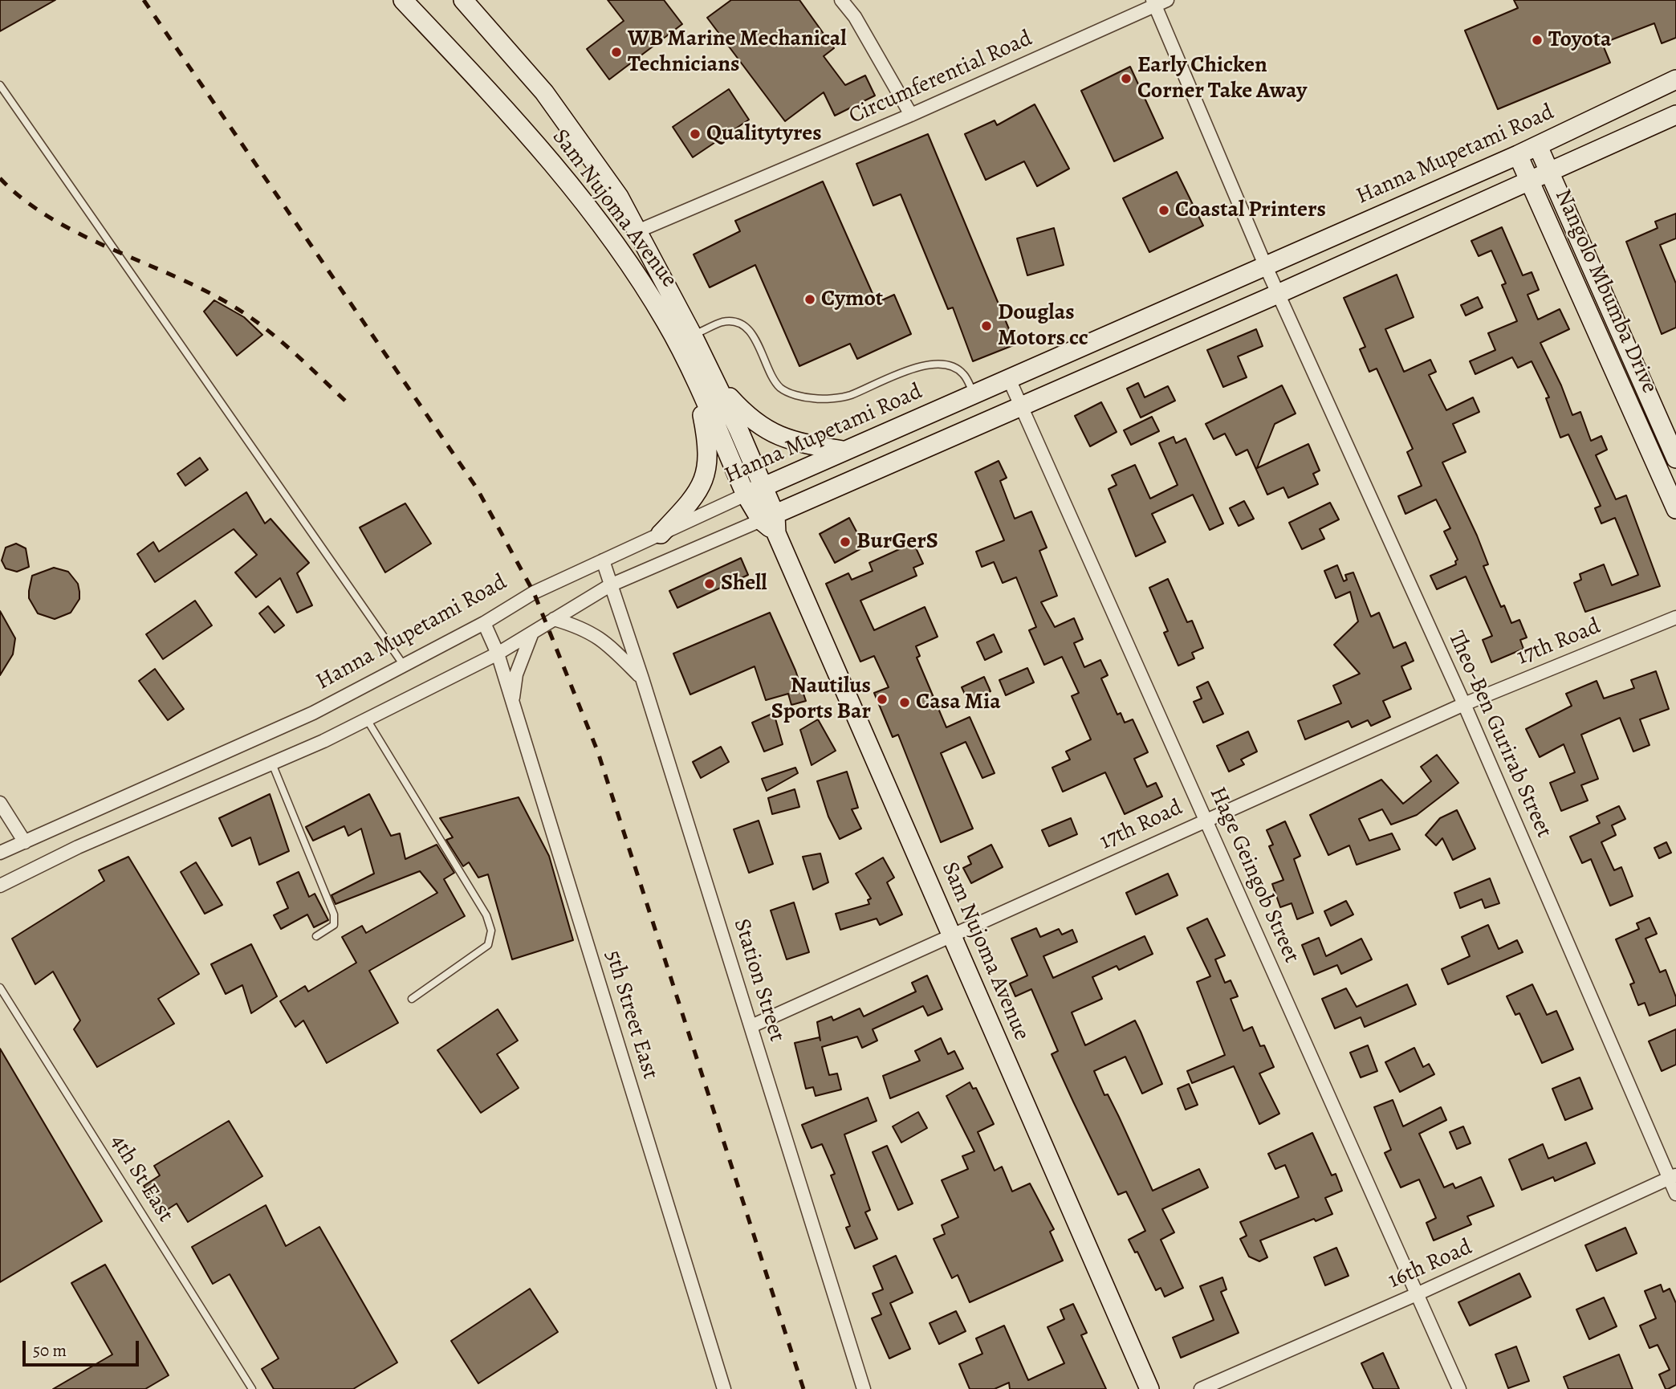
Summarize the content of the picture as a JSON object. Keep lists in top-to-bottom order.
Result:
{
  "streets": {
    "main road": ["Hanna Mupetami Road", "Sam Nujoma Avenue", "Nangolo Mbumba Drive"],
    "street": [
      "Circumferential Road",
      "17th Road",
      "Theo-Ben Gurirab Street",
      "Hage Geingob Street",
      "Station Street",
      "5th Street East",
      "16th Road"
    ],
    "lane": ["4th St East"]
  },
  "crossings": [
    ["Circumferential Road", "Sam Nujoma Avenue"],
    ["Circumferential Road", "Theo-Ben Gurirab Street"],
    ["Hanna Mupetami Road", "Sam Nujoma Avenue"],
    ["Hanna Mupetami Road", "Nangolo Mbumba Drive"],
    ["Hanna Mupetami Road", "Theo-Ben Gurirab Street"],
    ["Hanna Mupetami Road", "Hage Geingob Street"],
    ["Hanna Mupetami Road", "Station Street"],
    ["Hanna Mupetami Road", "5th Street East"],
    ["Sam Nujoma Avenue", "17th Road"],
    ["17th Road", "Theo-Ben Gurirab Street"],
    ["17th Road", "Hage Geingob Street"],
    ["17th Road", "Station Street"],
    ["Theo-Ben Gurirab Street", "16th Road"],
    ["Hage Geingob Street", "16th Road"]
  ],
  "places": [
    "Toyota",
    "WB Marine Mechanical Technicians",
    "Early Chicken Corner Take Away",
    "Qualitytyres",
    "Coastal Printers",
    "Cymot",
    "Douglas Motors cc",
    "BurGerS",
    "Shell",
    "Nautilus Sports Bar",
    "Casa Mia"
  ],
  "scale_bar": "50 m"
}
